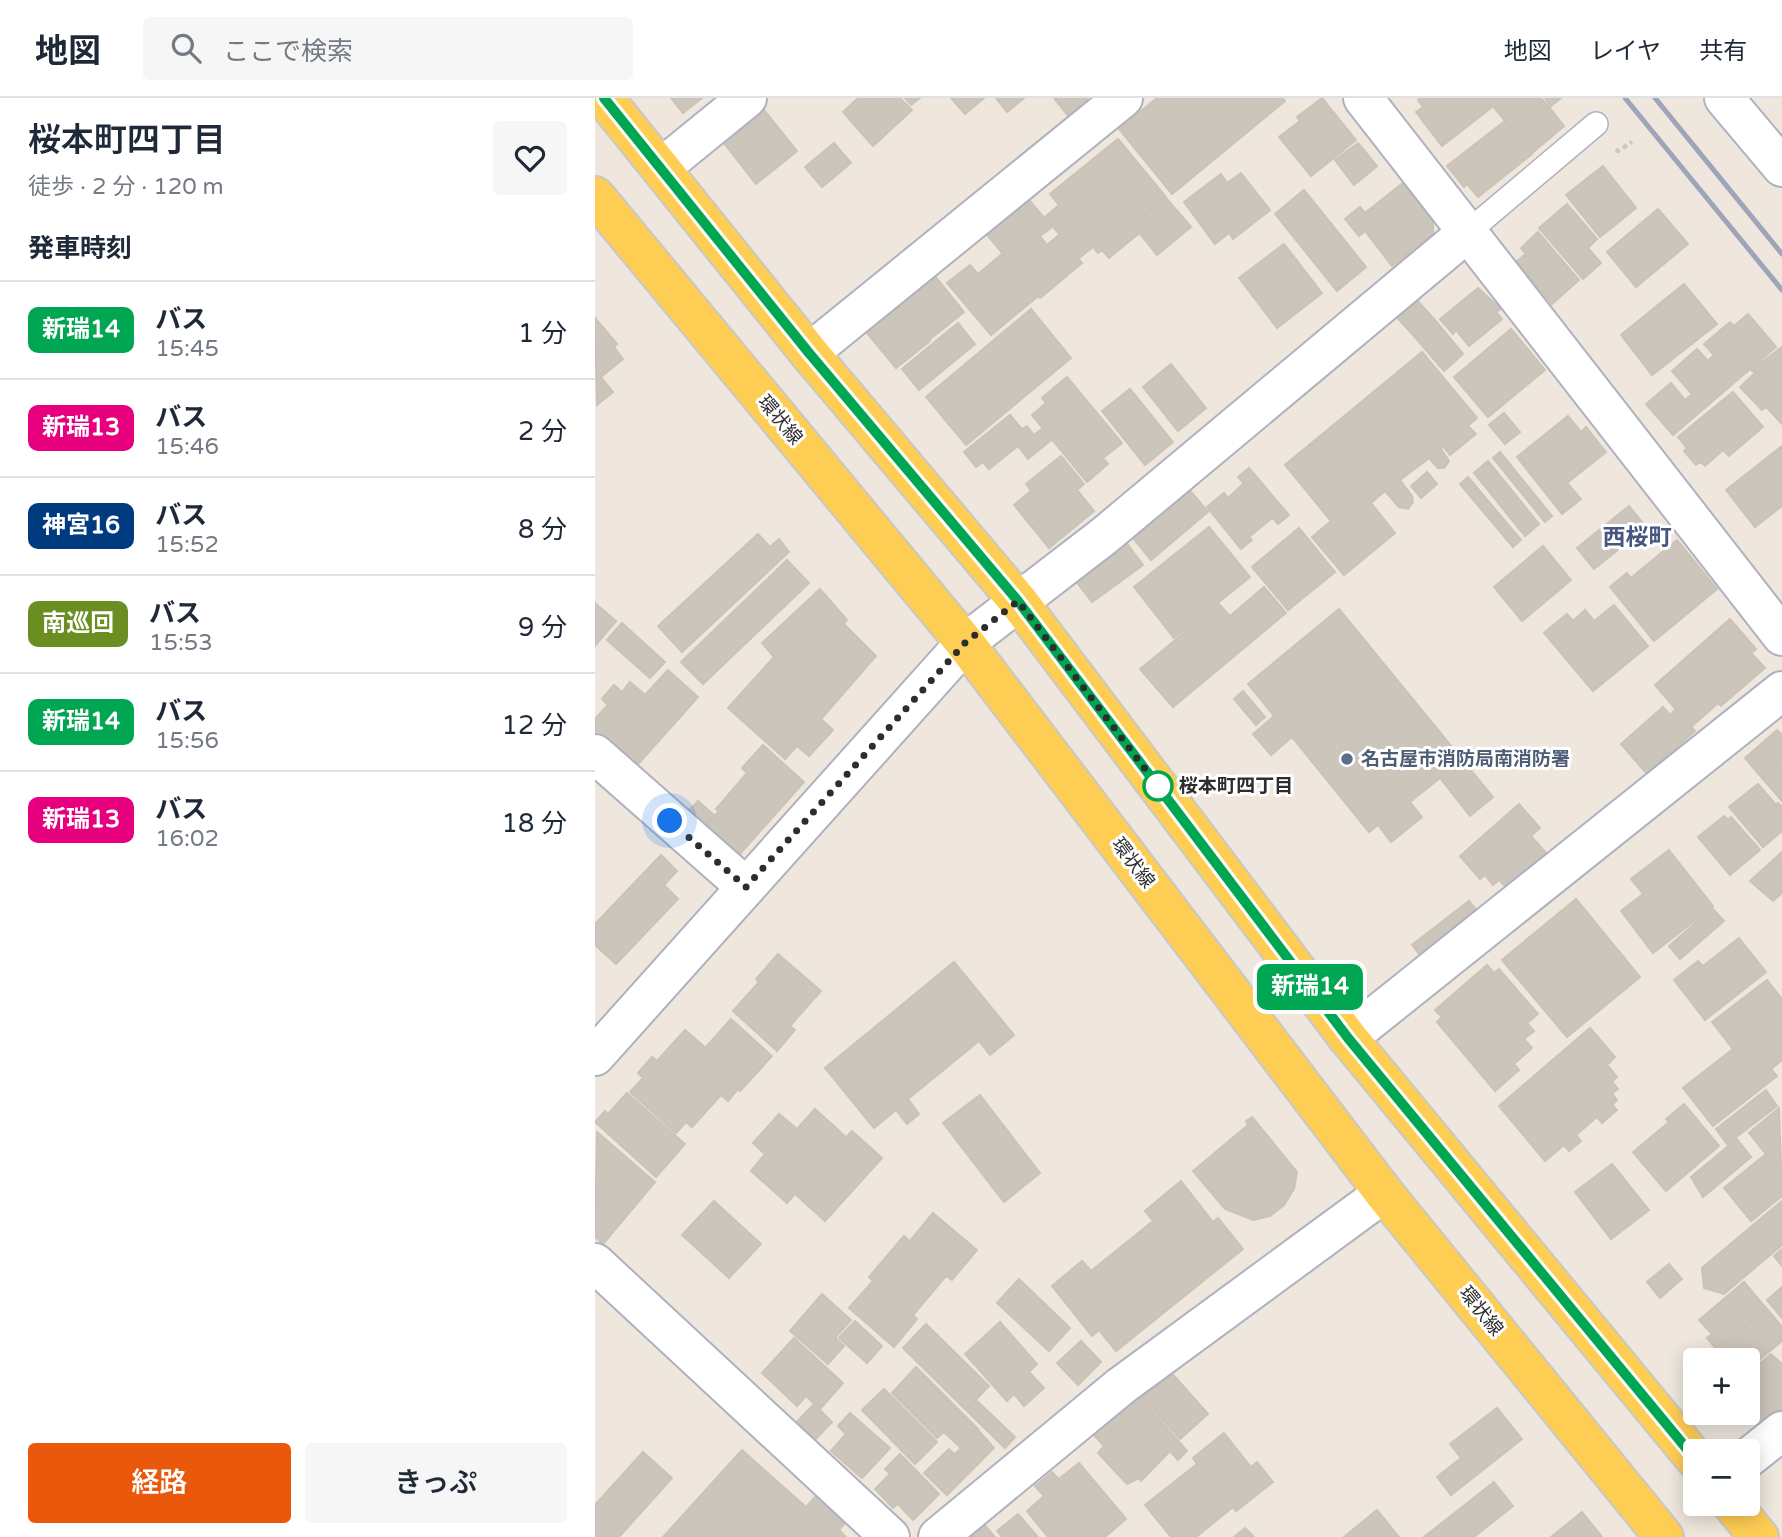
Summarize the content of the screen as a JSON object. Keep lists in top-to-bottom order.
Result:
{
  "streets": {
    "main road": ["環状線"]
  },
  "districts": ["西桜町"],
  "places": ["名古屋市消防局南消防署", "桜本町四丁目"],
  "lines": ["bus line 新瑞14"],
  "page": {
    "header": "地図",
    "search": "ここで検索",
    "nav": ["地図", "レイヤ", "共有"],
    "heading": [
      ["桜本町四丁目", "徒歩 · 2 分 · 120 m"],
      "発車時刻"
    ],
    "on_map": "新瑞14",
    "list": [
      {
        "mark": "新瑞14",
        "name": "バス",
        "note": "15:45",
        "value": "1 分"
      },
      {
        "mark": "新瑞13",
        "name": "バス",
        "note": "15:46",
        "value": "2 分"
      },
      {
        "mark": "神宮16",
        "name": "バス",
        "note": "15:52",
        "value": "8 分"
      },
      {
        "mark": "南巡回",
        "name": "バス",
        "note": "15:53",
        "value": "9 分"
      },
      {
        "mark": "新瑞14",
        "name": "バス",
        "note": "15:56",
        "value": "12 分"
      },
      {
        "mark": "新瑞13",
        "name": "バス",
        "note": "16:02",
        "value": "18 分"
      }
    ],
    "map_buttons": ["+", "−"],
    "buttons": ["経路", "きっぷ"]
  }
}
